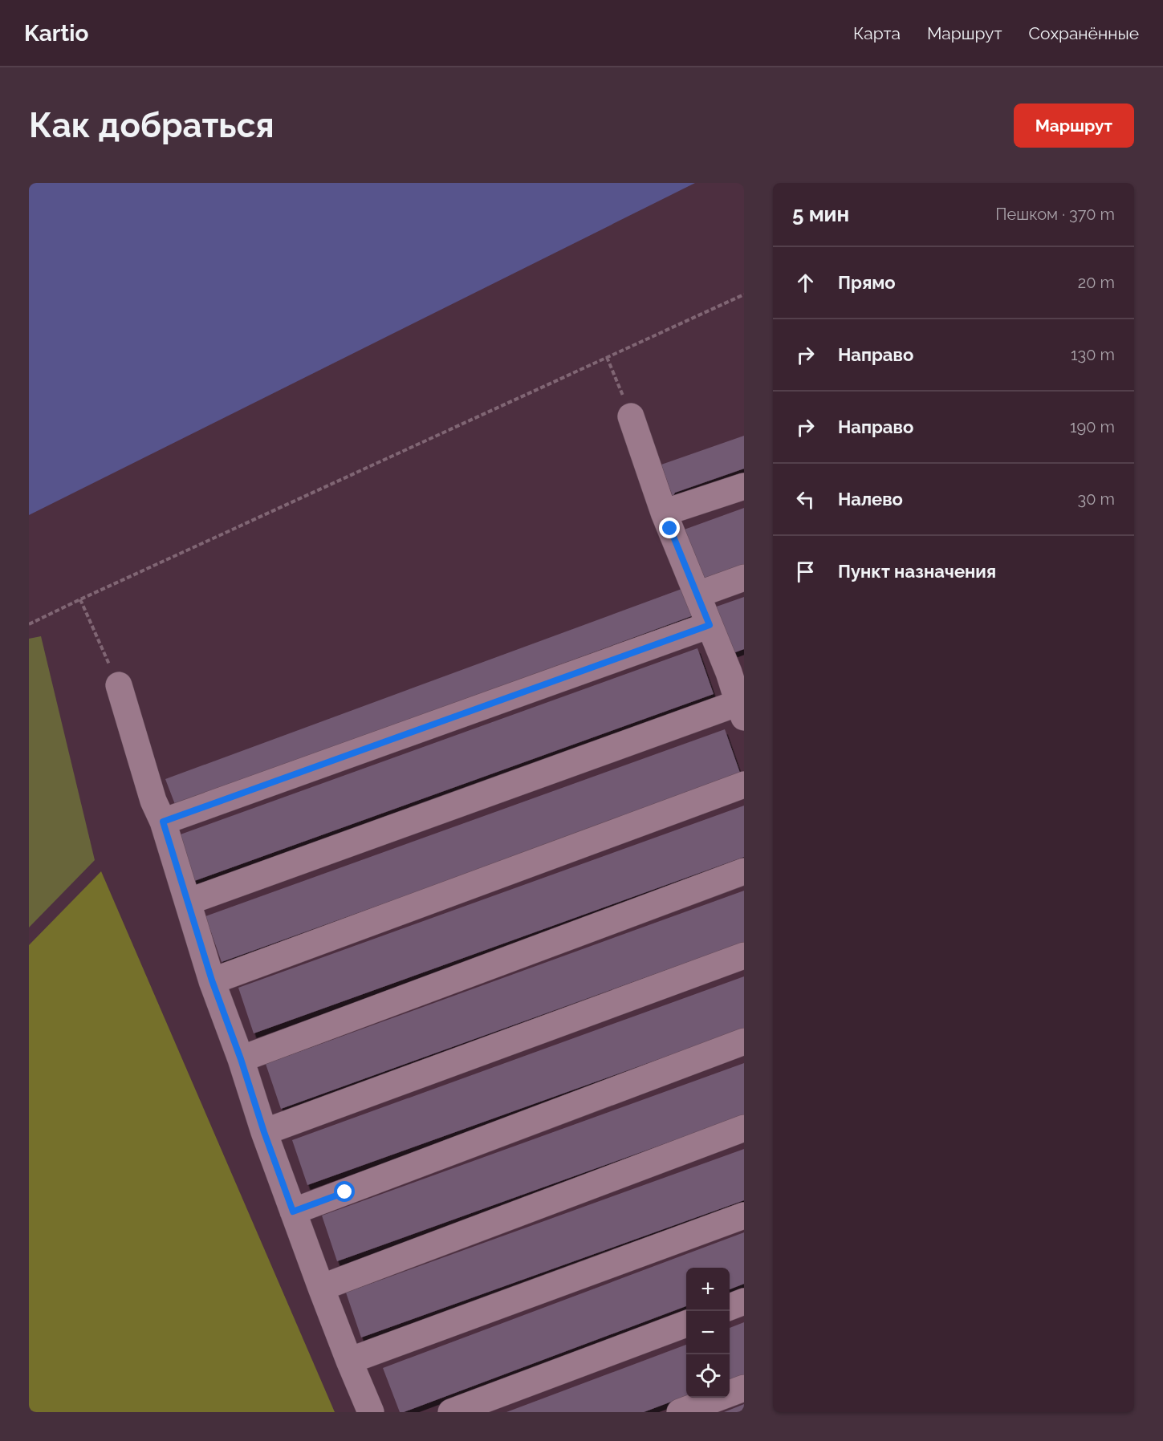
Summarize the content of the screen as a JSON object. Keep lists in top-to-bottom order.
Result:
{
  "page": {
    "header": "Kartio",
    "nav": ["Карта", "Маршрут", "Сохранённые"],
    "buttons": "Маршрут",
    "title": "Как добраться",
    "heading": ["5 мин", "Пешком · 370 m"],
    "list": [
      ["Прямо", "20 m"],
      ["Направо", "130 m"],
      ["Направо", "190 m"],
      ["Налево", "30 m"],
      "Пункт назначения"
    ],
    "map_buttons": ["+", "−"]
  }
}
